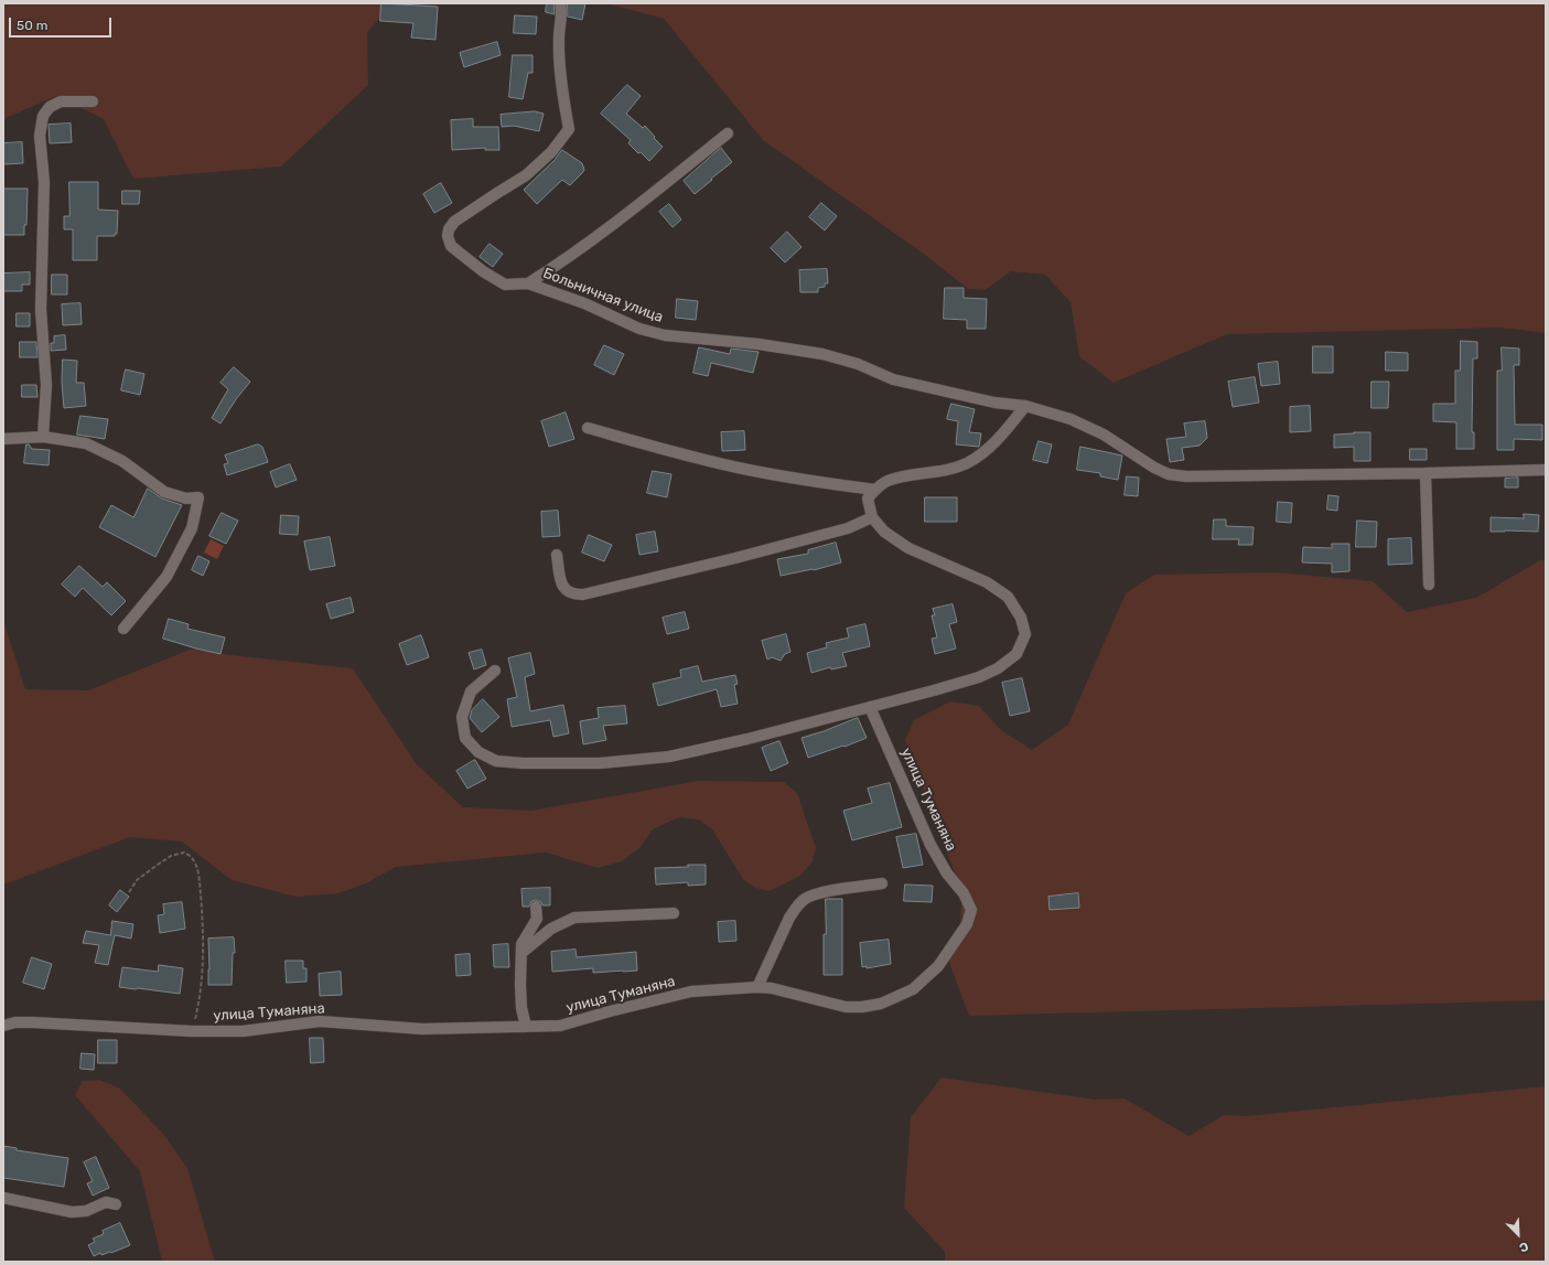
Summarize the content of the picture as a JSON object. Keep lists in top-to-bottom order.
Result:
{
  "streets": {
    "street": ["Больничная улица", "улица Туманяна"]
  },
  "scale_bar": "50 m",
  "north": "bottom right"
}
